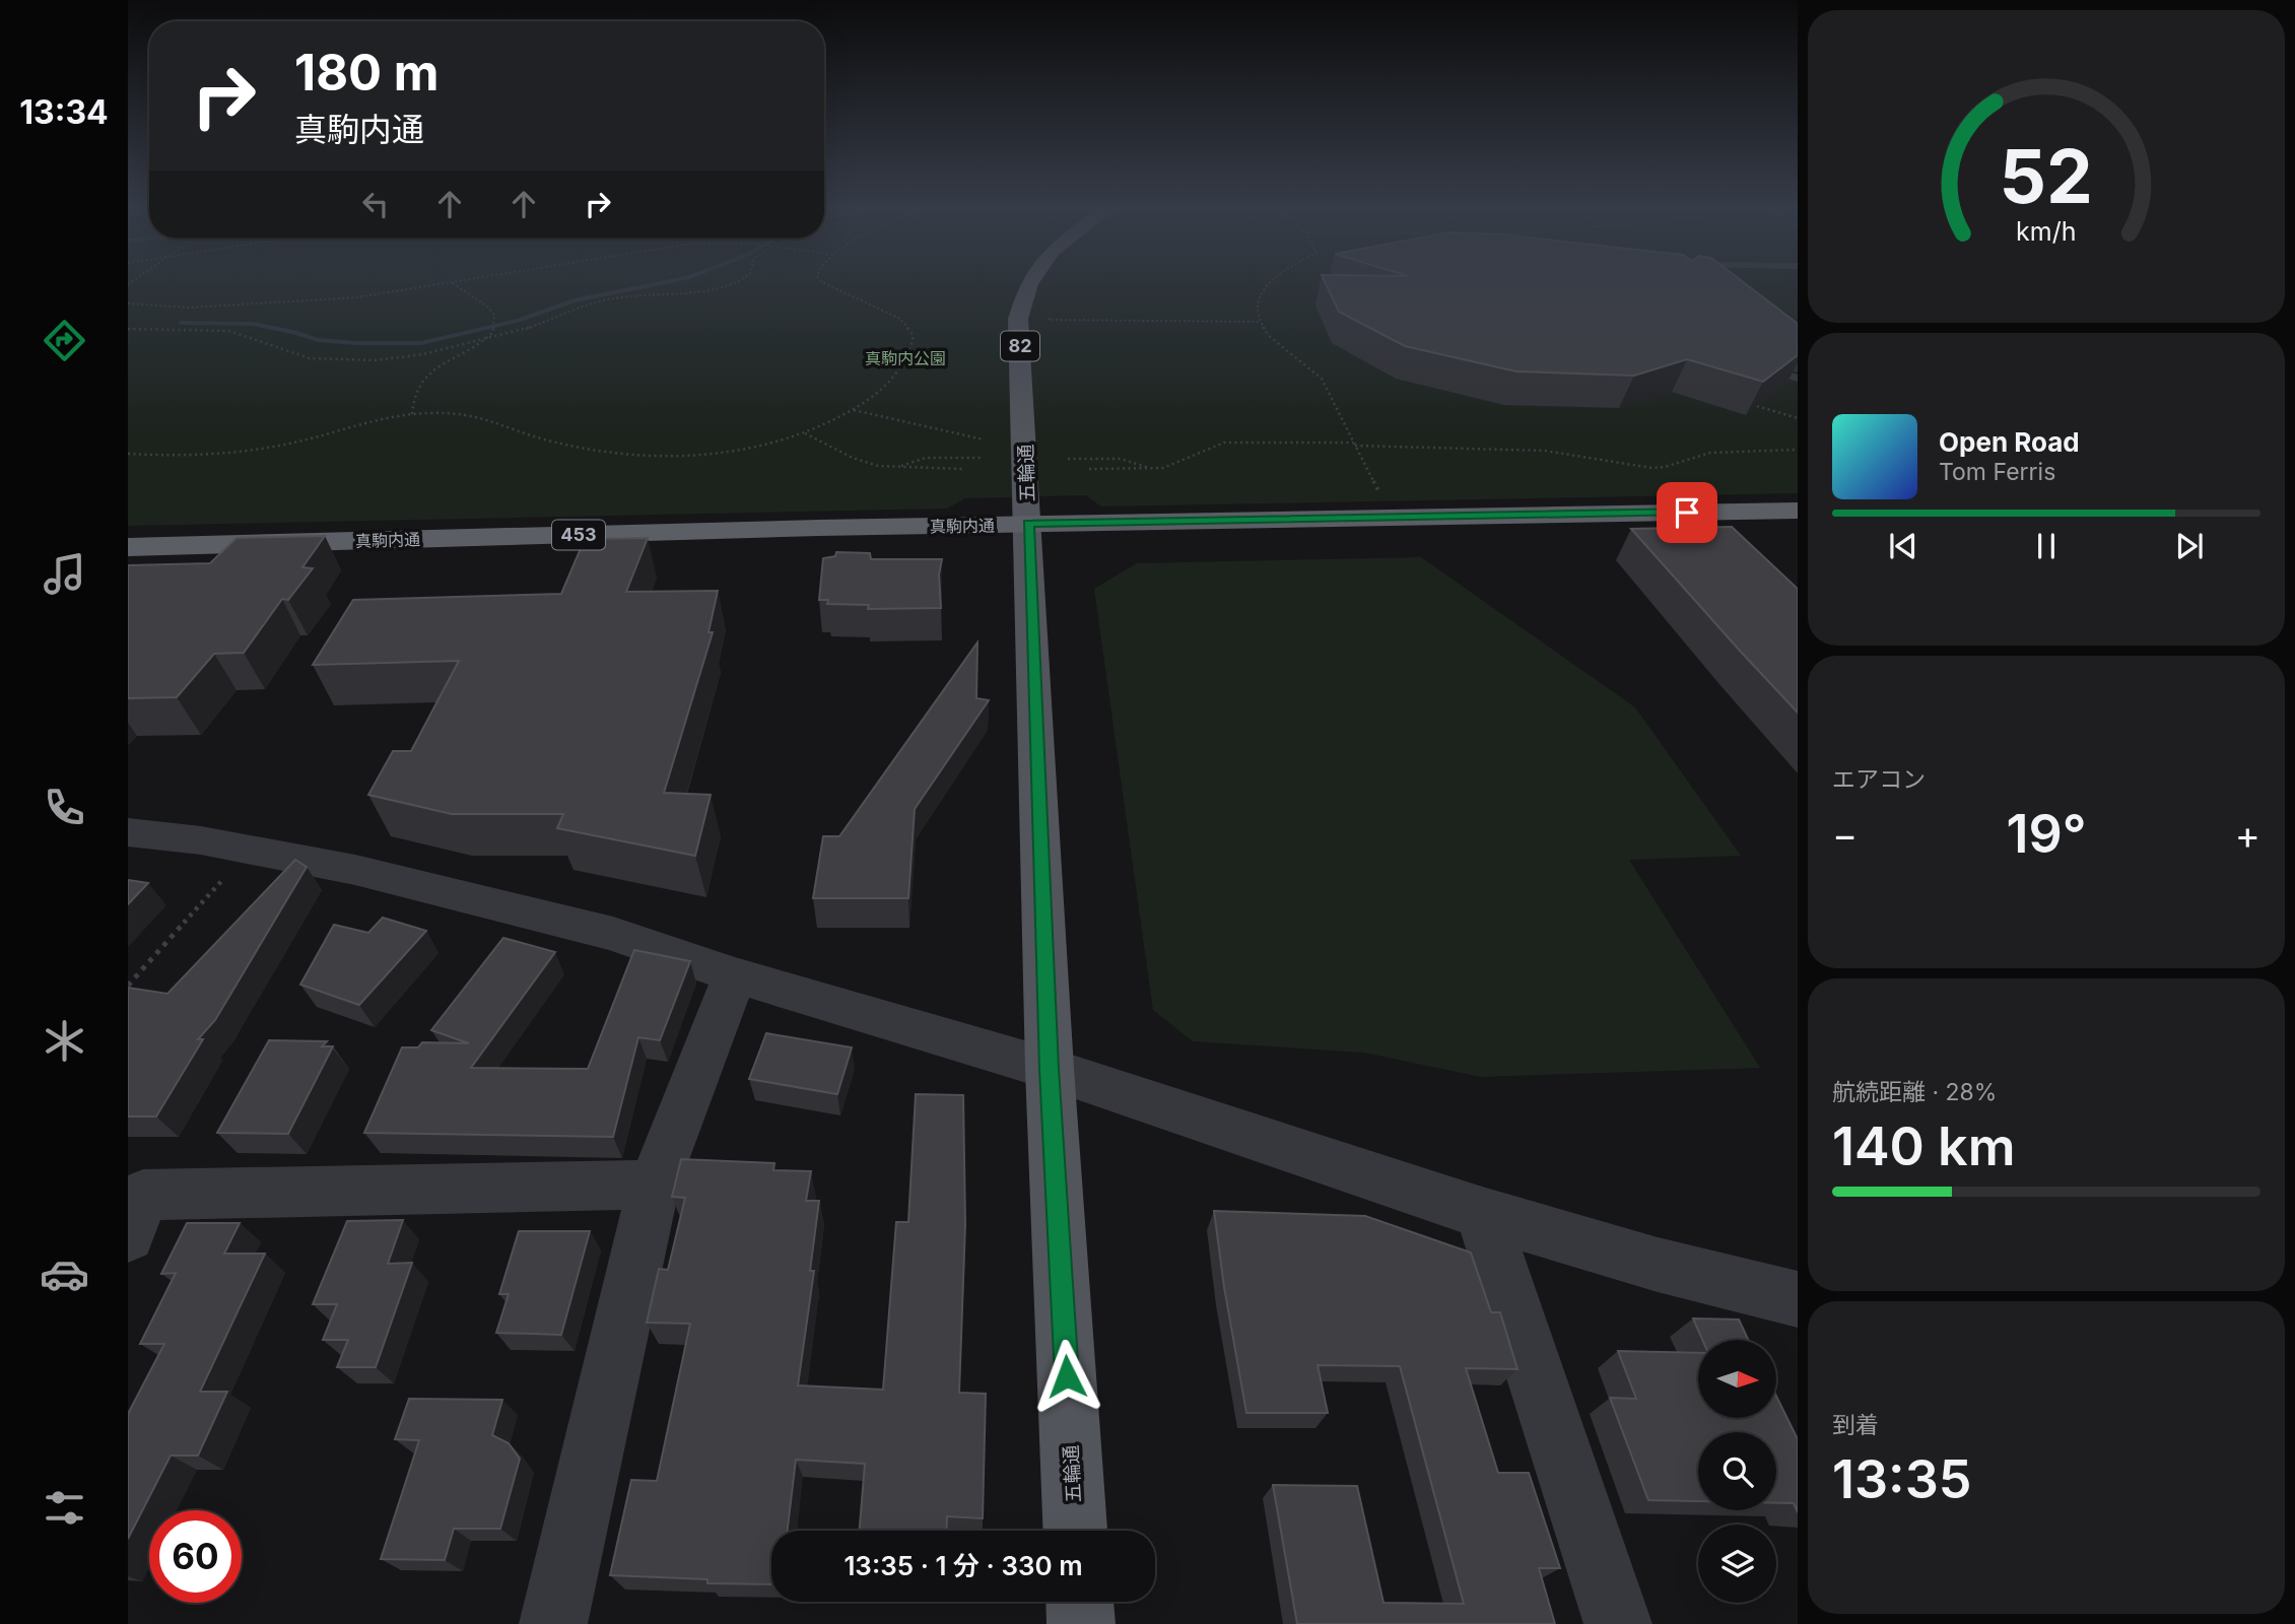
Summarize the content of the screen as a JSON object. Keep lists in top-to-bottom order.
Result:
{
  "streets": {
    "highway": ["真駒内通", "453"],
    "main road": ["82", "五輪通"]
  },
  "crossings": [
    ["五輪通", "真駒内通"]
  ],
  "parks": ["真駒内公園"],
  "north": "right",
  "page": {
    "tabs": "13:34",
    "turn": ["180 m", "真駒内通"],
    "song": ["Open Road", "Tom Ferris"],
    "tile": [
      "エアコン",
      ["航続距離 · 28%", "140 km"],
      ["到着", "13:35"]
    ],
    "heat": ["−", "19°", "+"],
    "limit": "60",
    "trip": "13:35 · 1 分 · 330 m",
    "gauge": ["52", "km/h"]
  }
}
